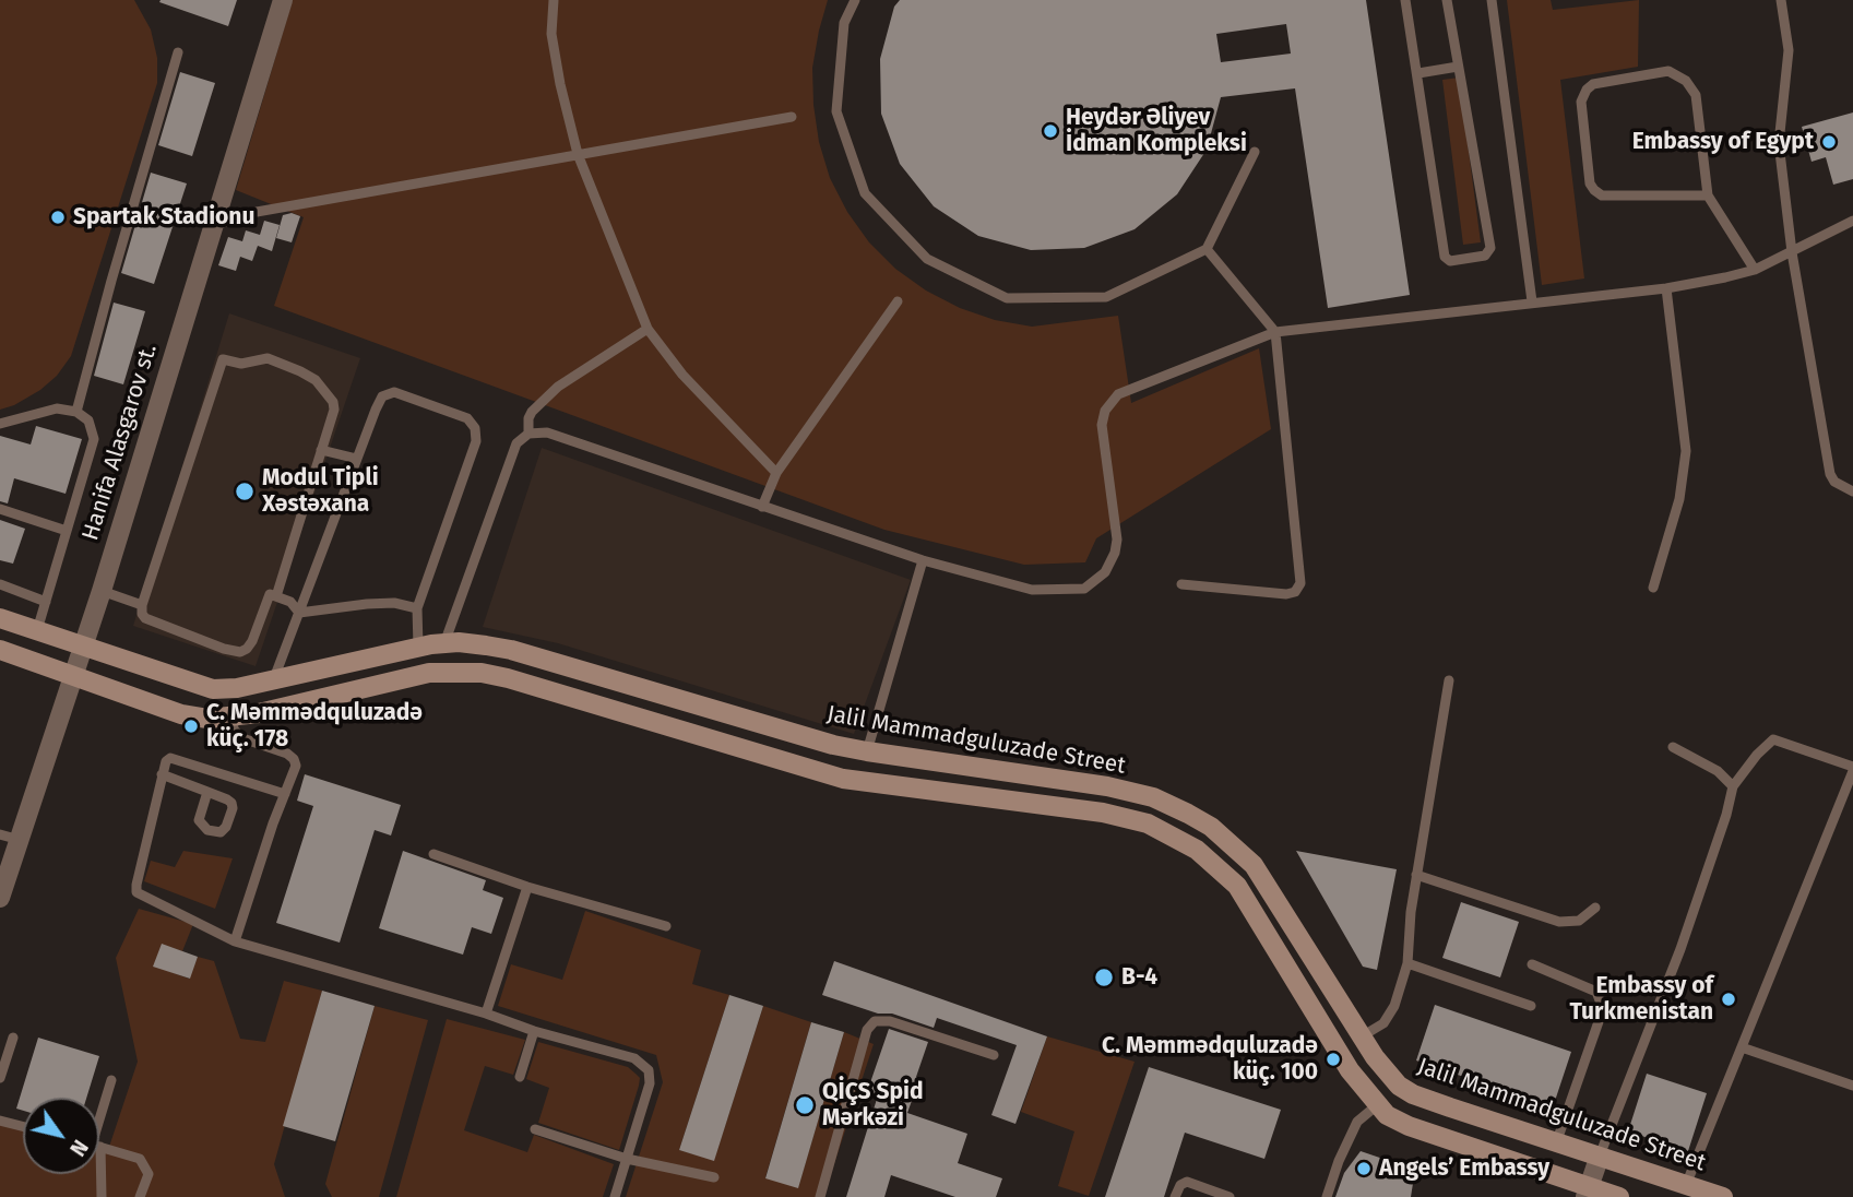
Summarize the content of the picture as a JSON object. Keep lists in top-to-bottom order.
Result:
{
  "streets": {
    "main road": ["Jalil Mammadguluzade Street"],
    "street": ["Hanifa Alasgarov st."]
  },
  "crossings": [
    ["Hanifa Alasgarov st.", "Jalil Mammadguluzade Street"]
  ],
  "places": [
    "Heydər Əliyev İdman Kompleksi",
    "Embassy of Egypt",
    "Spartak Stadionu",
    "Modul Tipli Xəstəxana",
    "C. Məmmədquluzadə küç. 178",
    "B-4",
    "Embassy of Turkmenistan",
    "C. Məmmədquluzadə küç. 100",
    "QİÇS Spid Mərkəzi",
    "Angels’ Embassy"
  ],
  "north": "bottom right"
}
